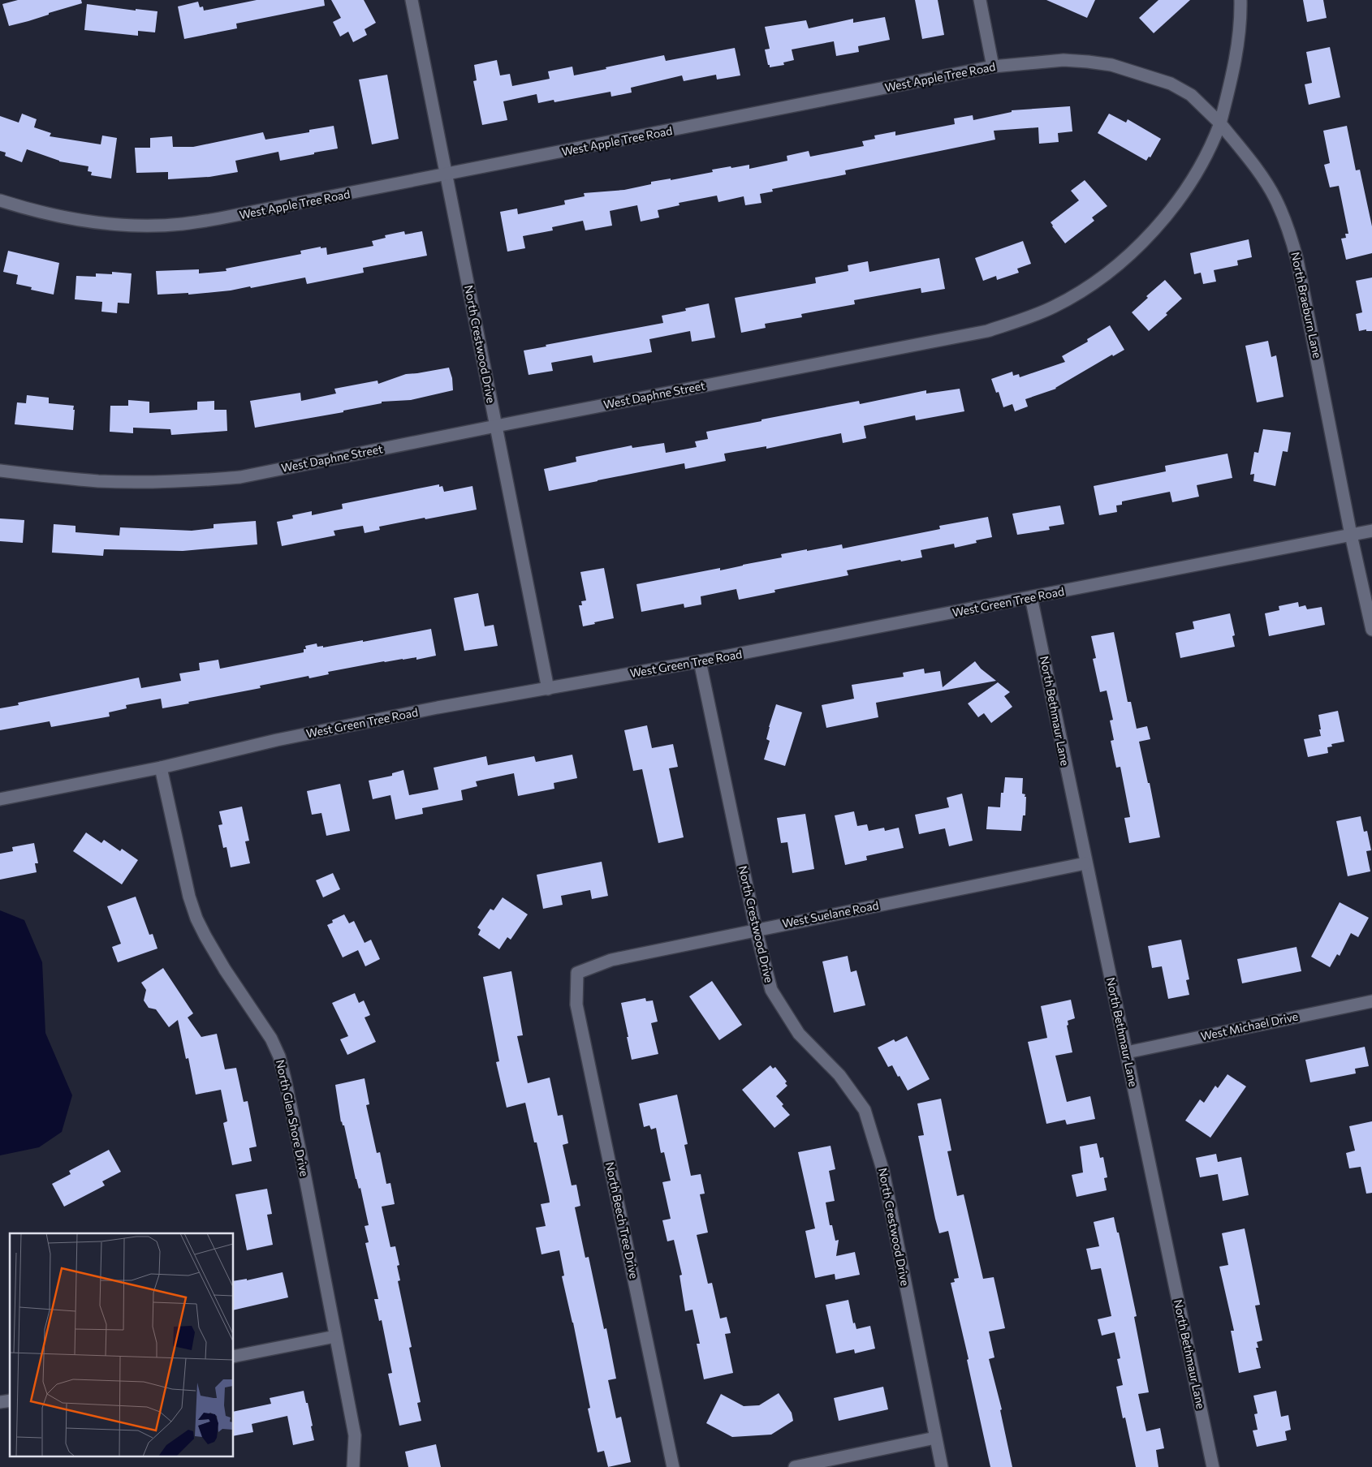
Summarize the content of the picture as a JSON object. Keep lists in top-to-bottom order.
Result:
{
  "streets": {
    "street": [
      "West Apple Tree Road",
      "North Braeburn Lane",
      "North Crestwood Drive",
      "West Daphne Street",
      "West Green Tree Road",
      "North Bethmaur Lane",
      "West Suelane Road",
      "West Michael Drive",
      "North Glen Shore Drive",
      "North Beech Tree Drive"
    ]
  },
  "crossings": [
    ["West Apple Tree Road", "North Braeburn Lane"],
    ["West Apple Tree Road", "North Crestwood Drive"],
    ["West Apple Tree Road", "West Daphne Street"],
    ["North Braeburn Lane", "West Daphne Street"],
    ["North Braeburn Lane", "West Green Tree Road"],
    ["North Crestwood Drive", "West Daphne Street"],
    ["North Crestwood Drive", "West Green Tree Road"],
    ["North Crestwood Drive", "West Suelane Road"],
    ["West Green Tree Road", "North Bethmaur Lane"],
    ["West Green Tree Road", "North Glen Shore Drive"],
    ["North Bethmaur Lane", "West Suelane Road"],
    ["North Bethmaur Lane", "West Michael Drive"],
    ["West Suelane Road", "North Beech Tree Drive"]
  ]
}
